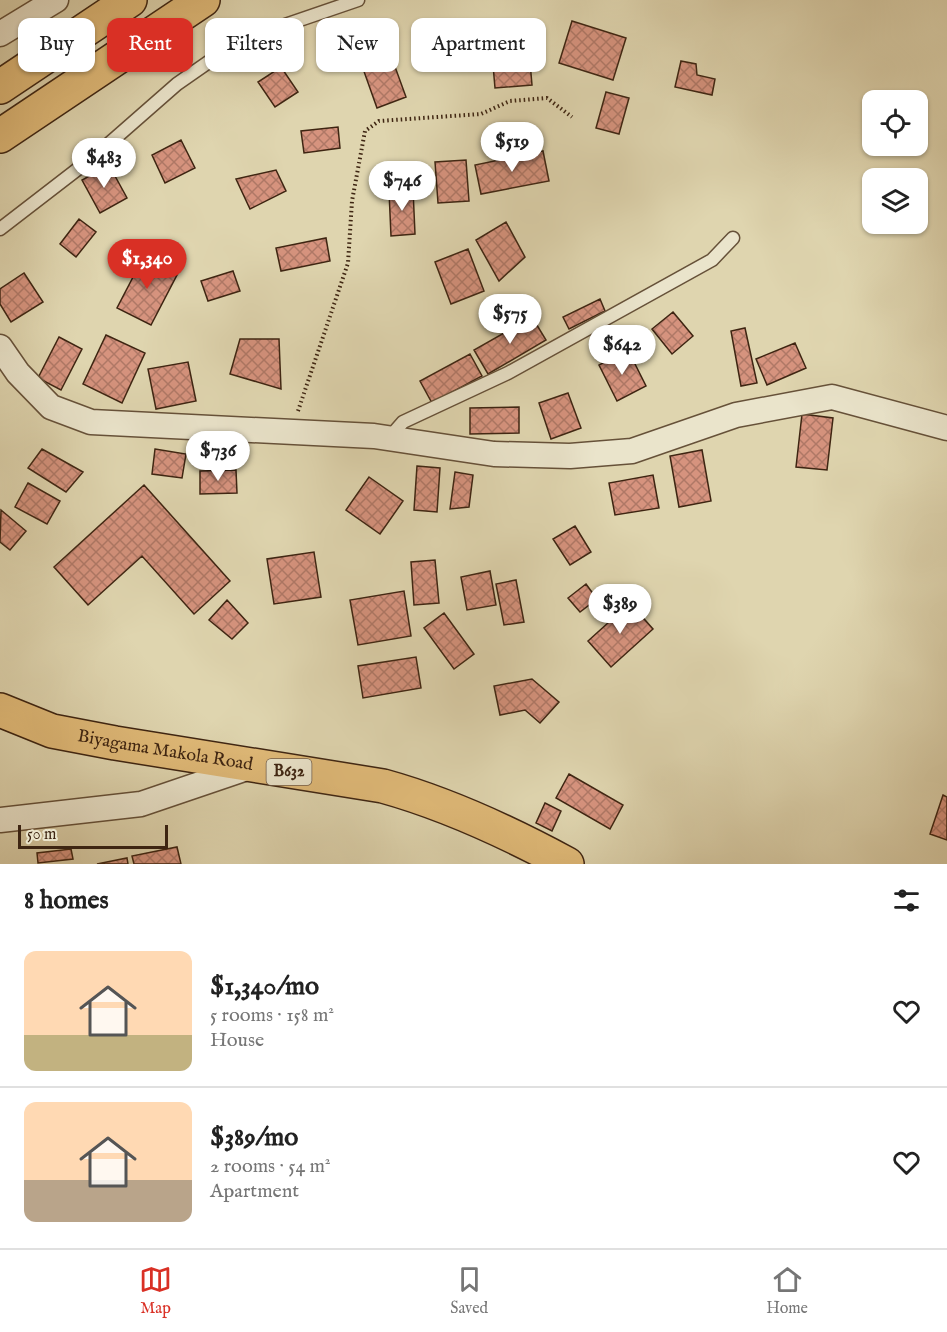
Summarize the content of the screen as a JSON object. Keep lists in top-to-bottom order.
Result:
{
  "streets": {
    "main road": ["Biyagama Makola Road", "B632"]
  },
  "scale_bar": "50 m",
  "page": {
    "chip": [
      "Buy",
      "Rent",
      "Filters",
      "New",
      "Apartment"
    ],
    "price": [
      "$519",
      "$483",
      "$746",
      "$1,340",
      "$575",
      "$642",
      "$736",
      "$389"
    ],
    "scale": "50 m",
    "heading": "8 homes",
    "list": [
      {
        "name": "$1,340/mo",
        "note": "5 rooms · 158 m² · House"
      },
      {
        "name": "$389/mo",
        "note": "2 rooms · 54 m² · Apartment"
      }
    ],
    "tabs": ["Map", "Saved", "Home"]
  }
}
